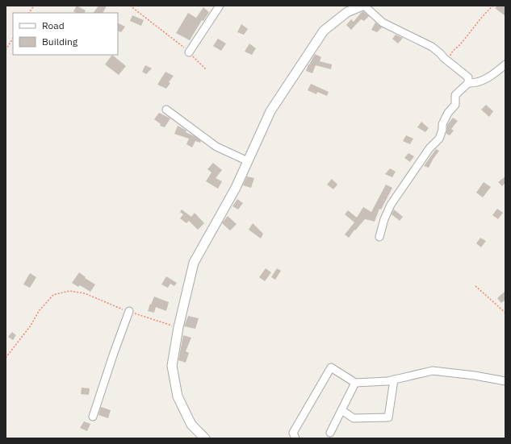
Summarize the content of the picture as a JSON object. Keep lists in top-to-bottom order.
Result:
{
  "legend": ["Road", "Building"]
}
